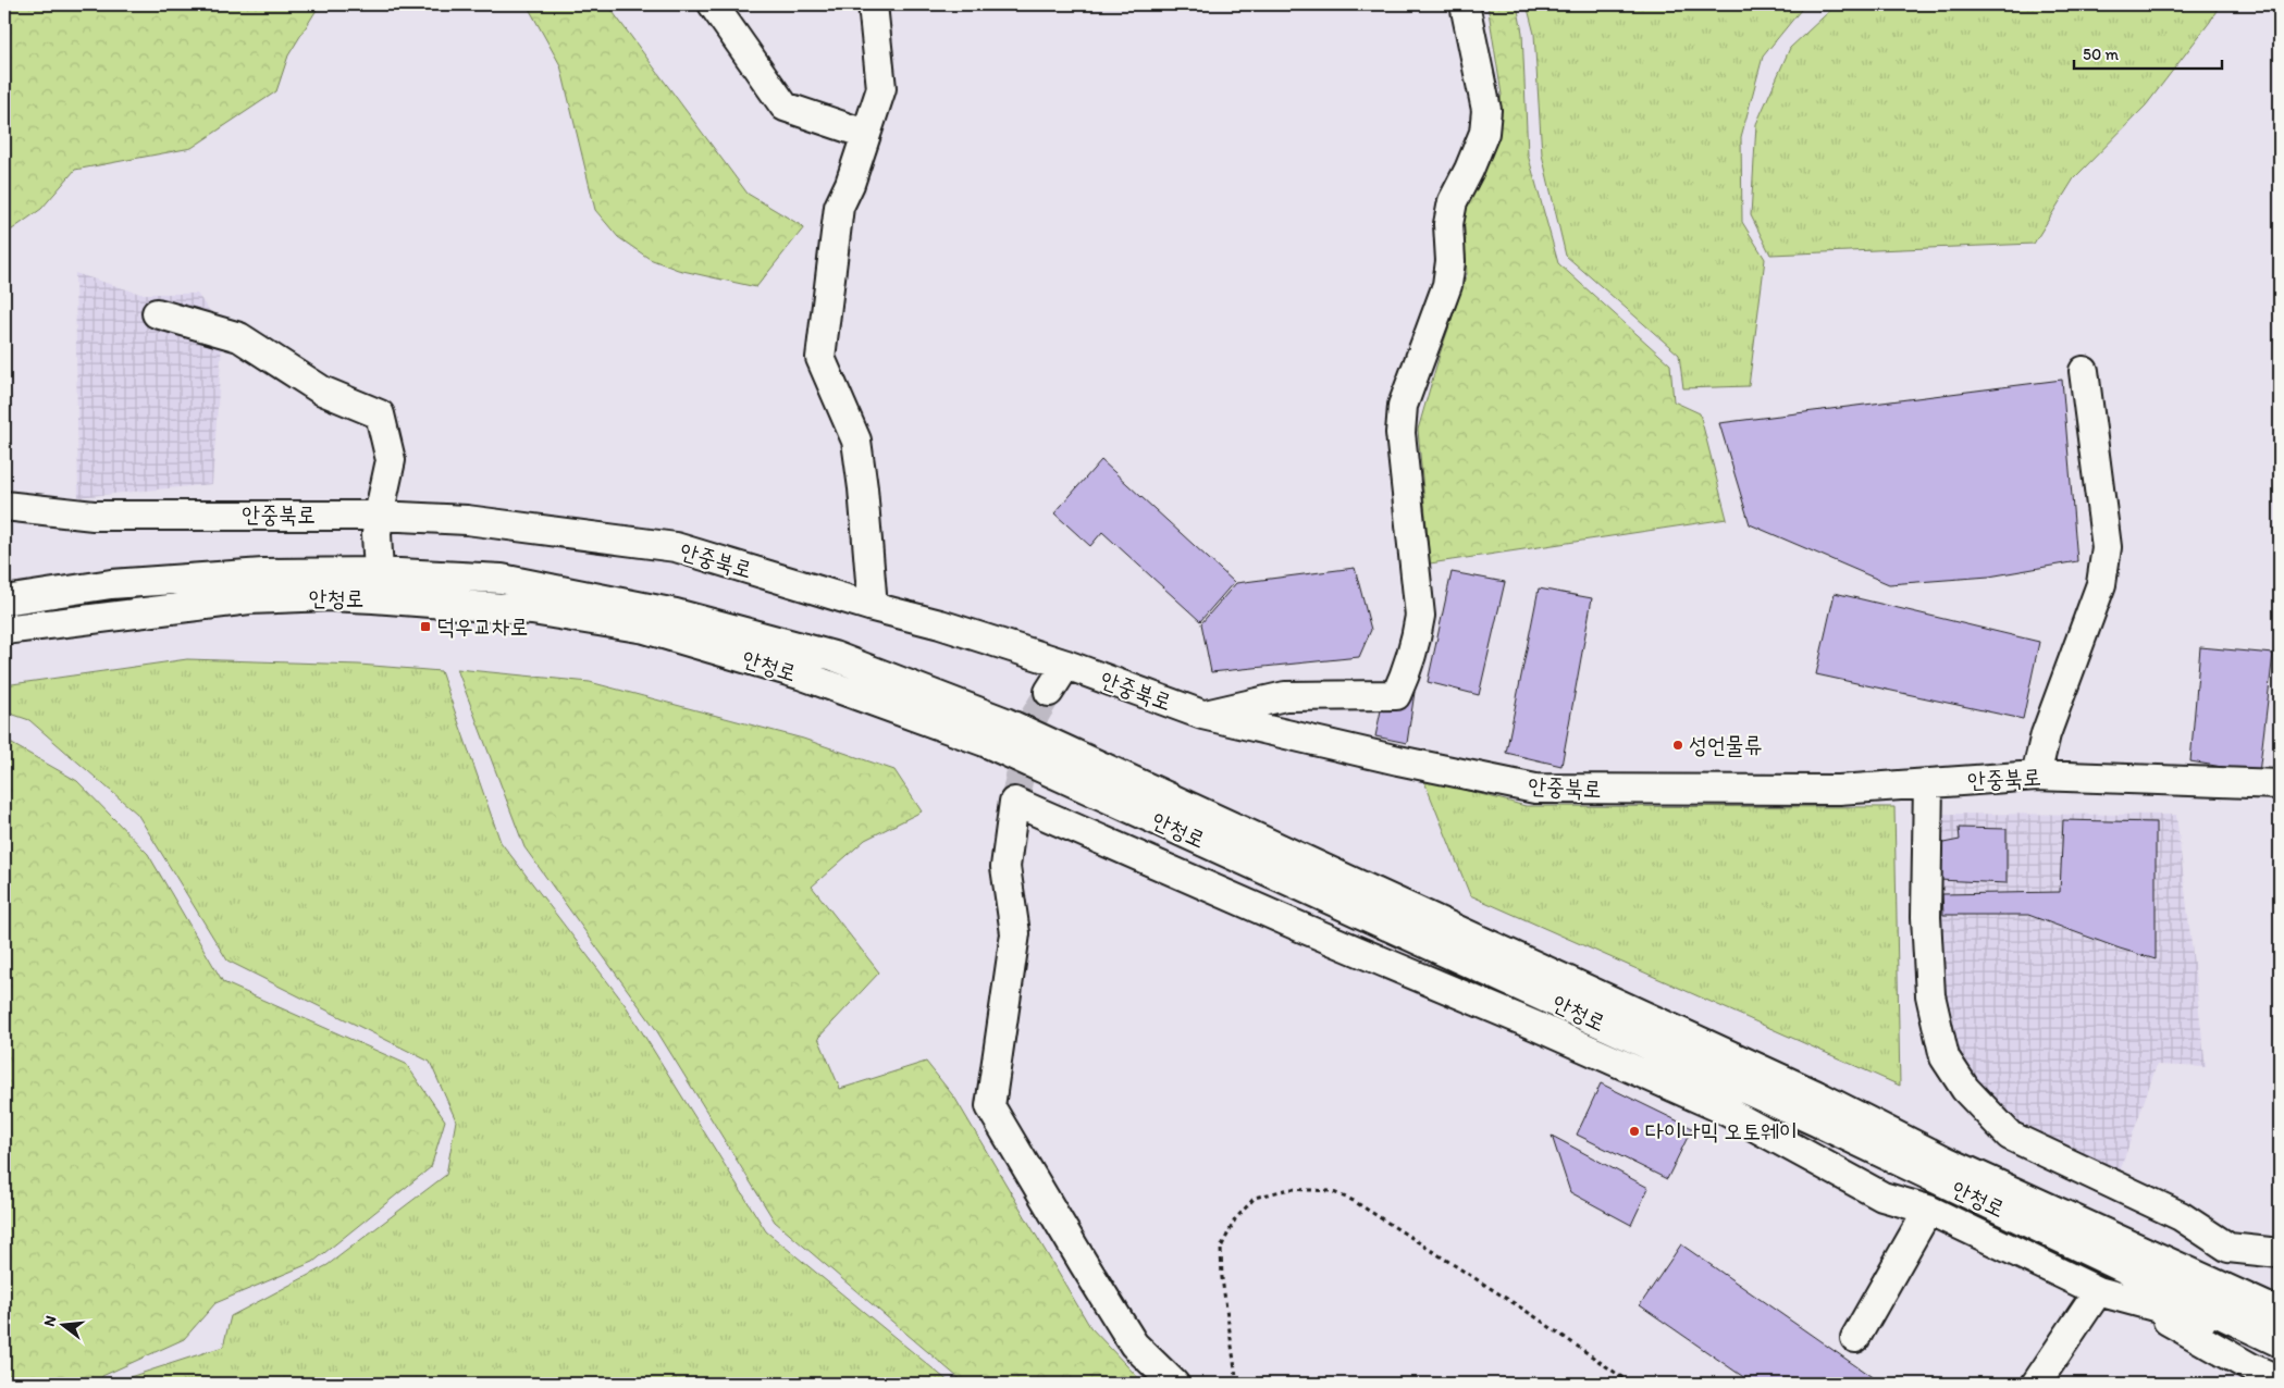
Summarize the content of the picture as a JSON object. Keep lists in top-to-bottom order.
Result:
{
  "streets": {
    "street": ["안중북로", "안청로"]
  },
  "places": {
    "transit": ["덕우교차로"],
    "other": ["성언물류", "다이나믹 오토웨이"]
  },
  "scale_bar": "50 m",
  "north": "left"
}
